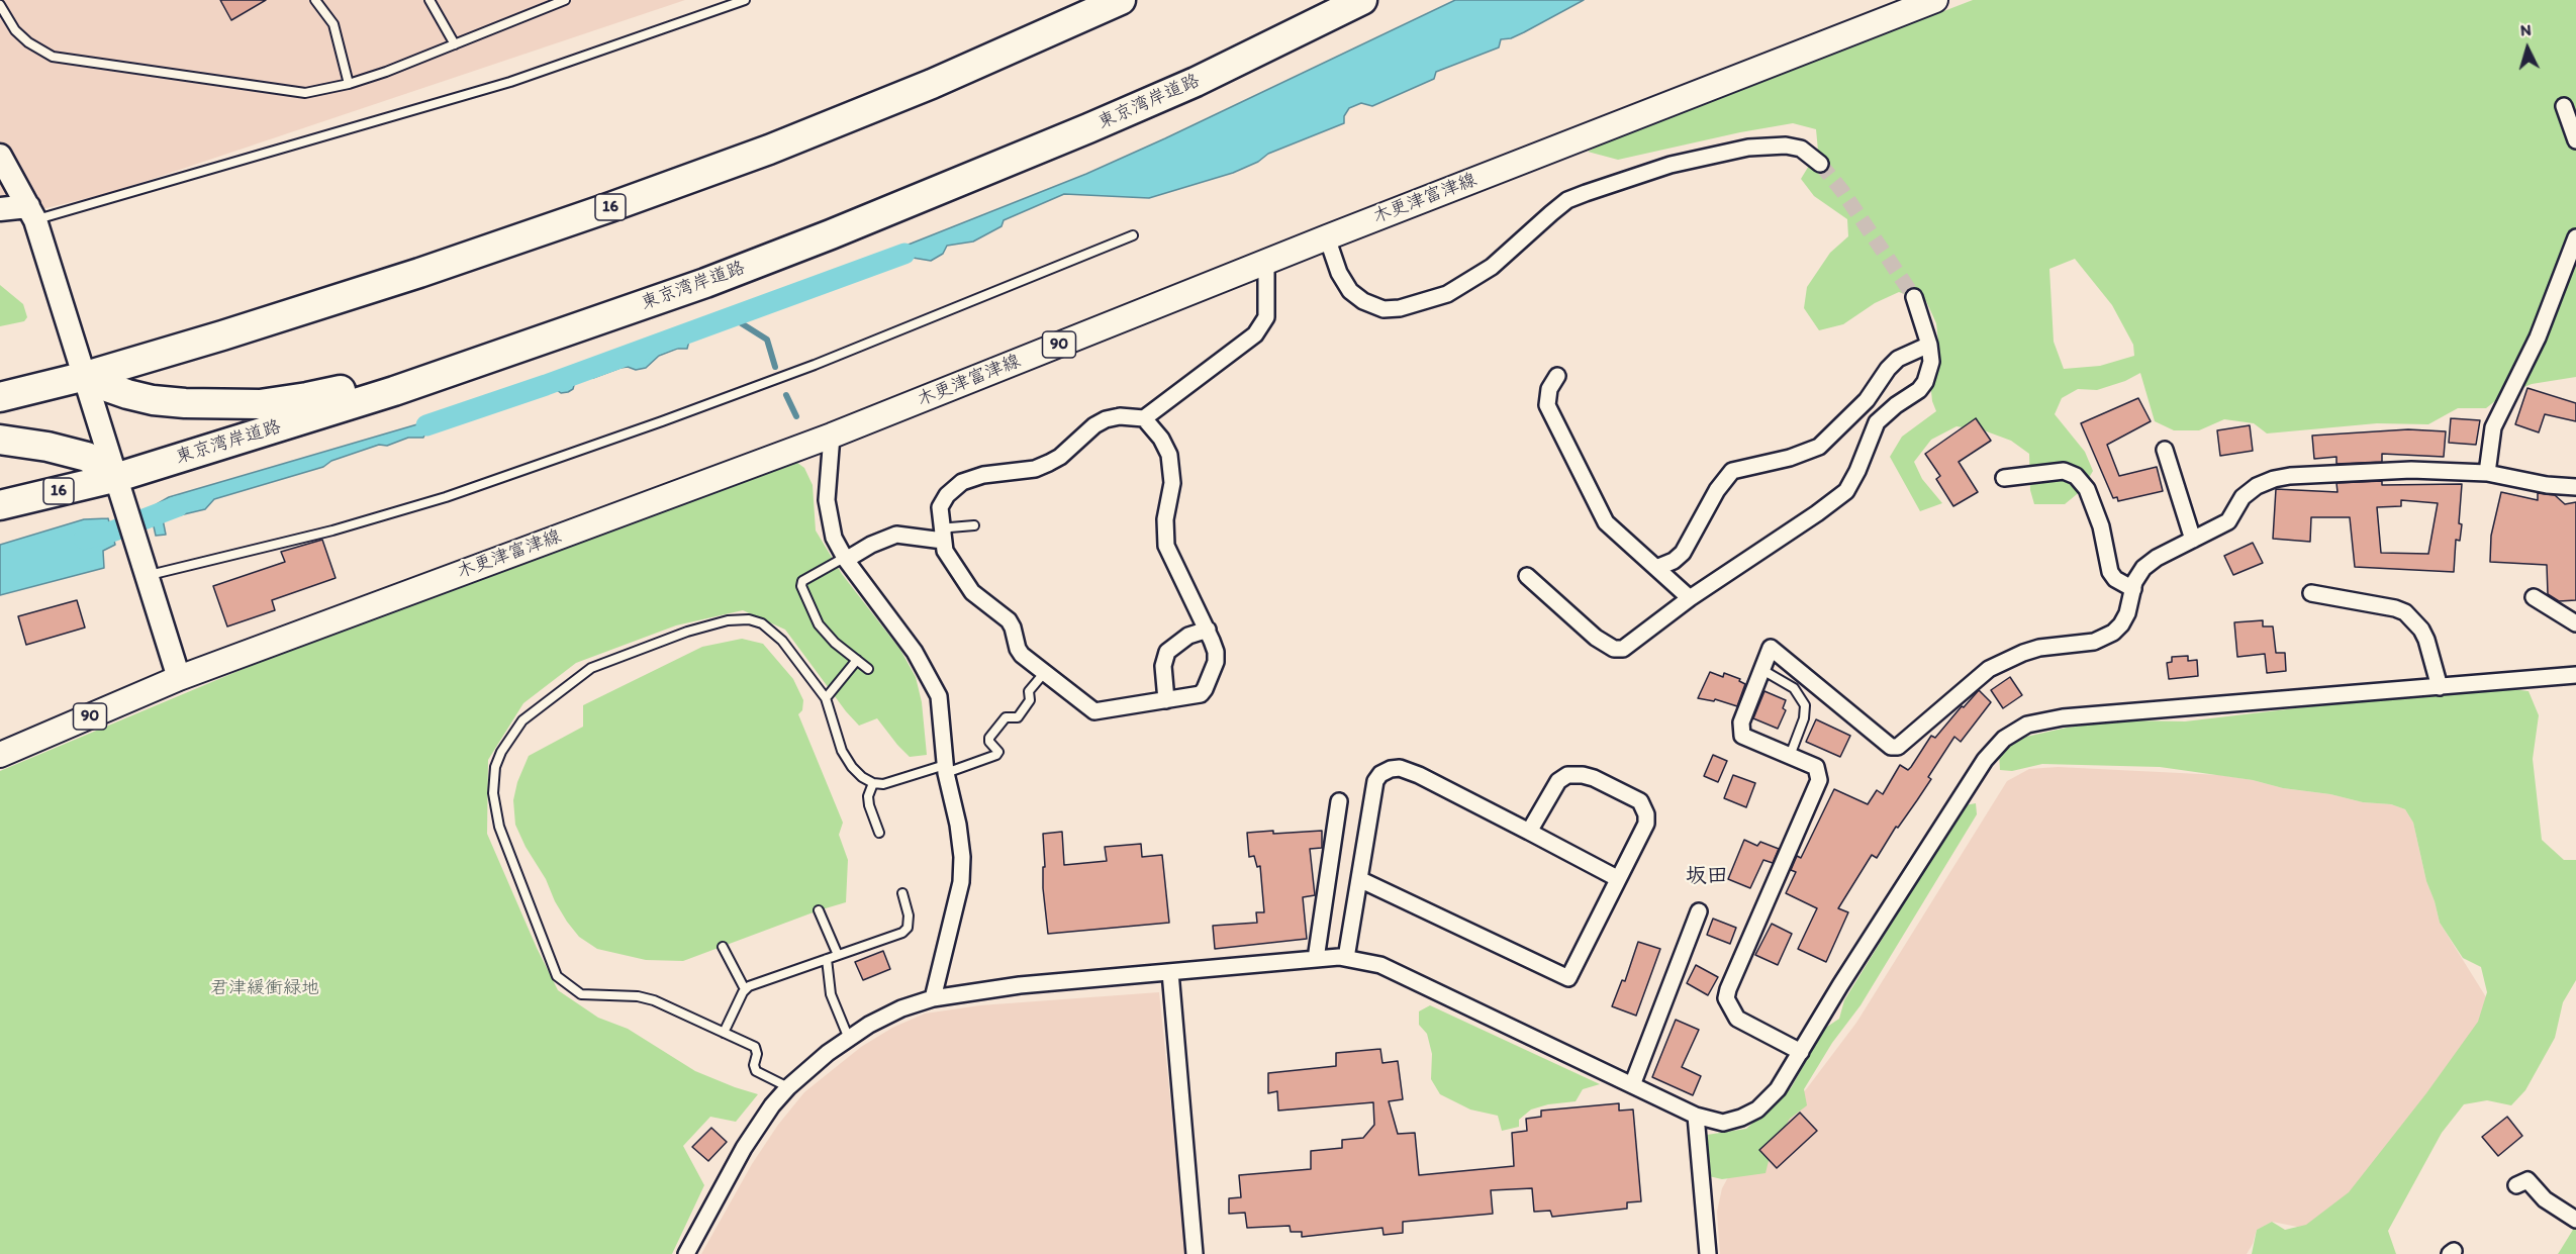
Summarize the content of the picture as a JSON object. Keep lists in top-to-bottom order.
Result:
{
  "streets": {
    "highway": ["東京湾岸道路", "16"],
    "main road": ["木更津富津線", "90"]
  },
  "districts": ["坂田"],
  "parks": ["君津緩衝緑地"],
  "north": "top"
}
